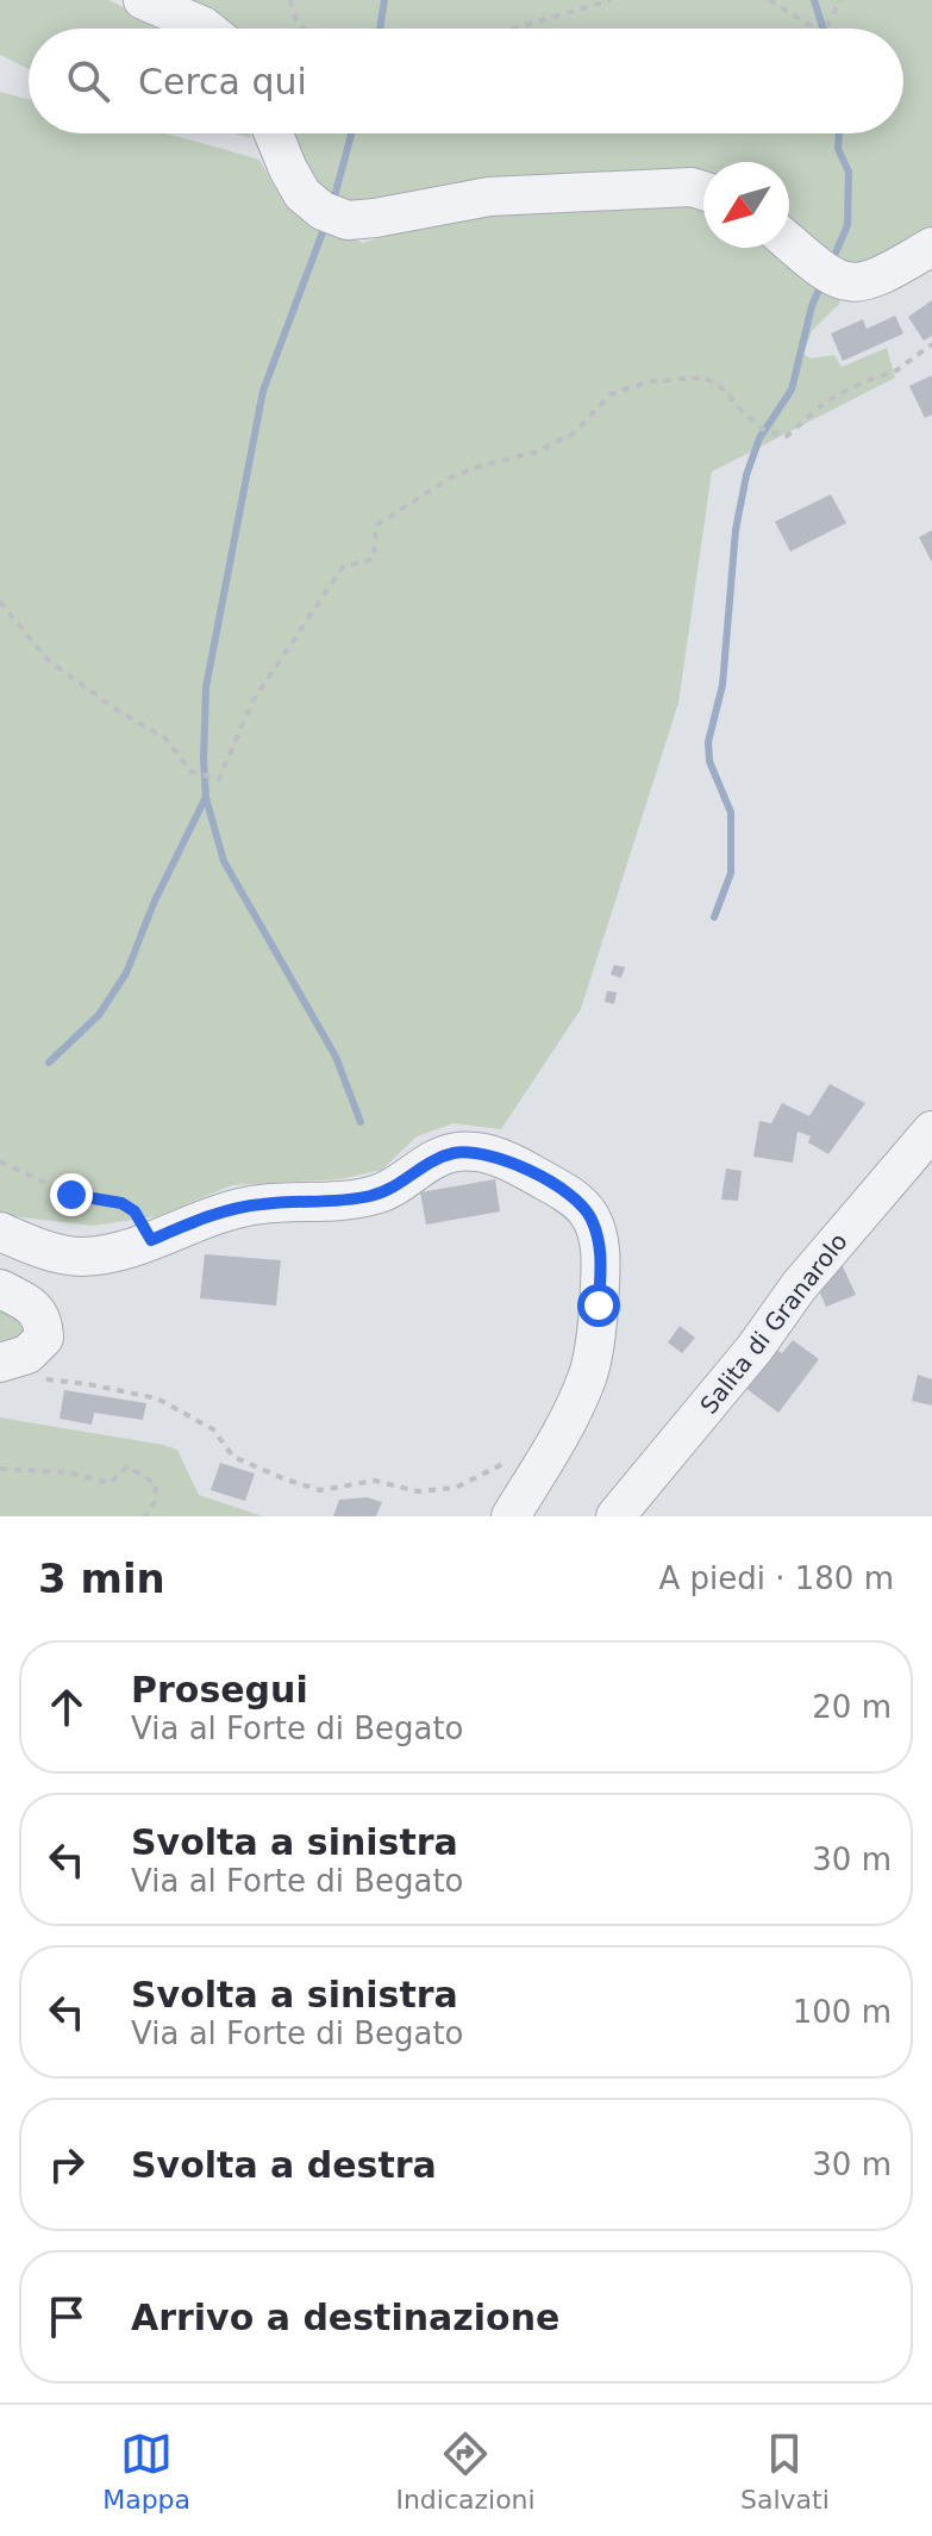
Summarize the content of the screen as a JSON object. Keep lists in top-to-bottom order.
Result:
{
  "streets": {
    "street": ["Salita di Granarolo"]
  },
  "north": "bottom left",
  "page": {
    "search": "Cerca qui",
    "heading": ["3 min", "A piedi · 180 m"],
    "list": [
      ["Prosegui", "Via al Forte di Begato", "20 m"],
      ["Svolta a sinistra", "Via al Forte di Begato", "30 m"],
      ["Svolta a sinistra", "Via al Forte di Begato", "100 m"],
      ["Svolta a destra", "30 m"],
      "Arrivo a destinazione"
    ],
    "nav": ["Mappa", "Indicazioni", "Salvati"]
  }
}
